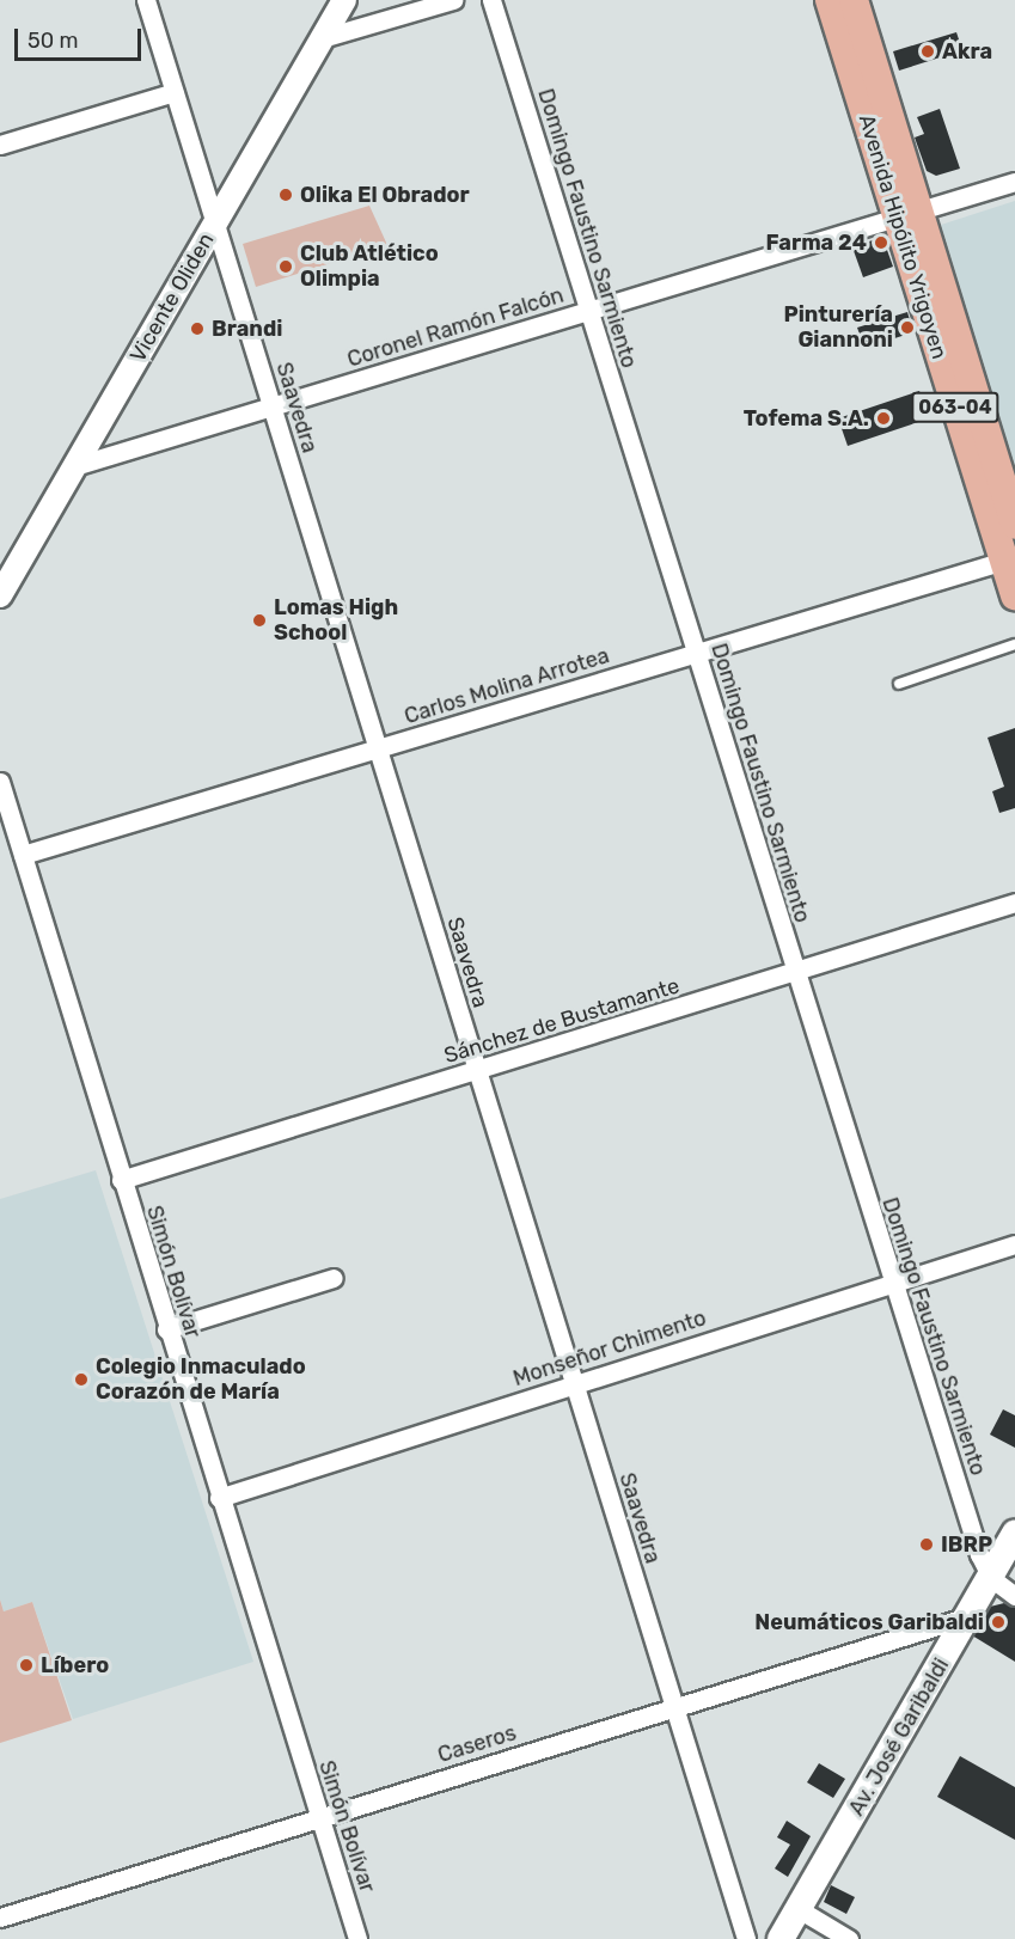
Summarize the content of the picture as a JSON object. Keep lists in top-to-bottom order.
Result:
{
  "streets": {
    "main road": ["Avenida Hipólito Yrigoyen", "063-04", "Av. José Garibaldi"],
    "street": [
      "Domingo Faustino Sarmiento",
      "Vicente Oliden",
      "Coronel Ramón Falcón",
      "Saavedra",
      "Carlos Molina Arrotea",
      "Sánchez de Bustamante",
      "Simón Bolívar",
      "Monseñor Chimento",
      "Caseros"
    ]
  },
  "crossings": [
    ["Domingo Faustino Sarmiento", "Coronel Ramón Falcón"],
    ["Domingo Faustino Sarmiento", "Carlos Molina Arrotea"],
    ["Domingo Faustino Sarmiento", "Sánchez de Bustamante"],
    ["Domingo Faustino Sarmiento", "Monseñor Chimento"],
    ["Domingo Faustino Sarmiento", "Av. José Garibaldi"],
    ["Avenida Hipólito Yrigoyen", "Coronel Ramón Falcón"],
    ["Avenida Hipólito Yrigoyen", "Carlos Molina Arrotea"],
    ["Vicente Oliden", "Coronel Ramón Falcón"],
    ["Vicente Oliden", "Saavedra"],
    ["Coronel Ramón Falcón", "Saavedra"],
    ["Saavedra", "Carlos Molina Arrotea"],
    ["Saavedra", "Sánchez de Bustamante"],
    ["Saavedra", "Monseñor Chimento"],
    ["Saavedra", "Caseros"],
    ["Carlos Molina Arrotea", "Simón Bolívar"],
    ["Sánchez de Bustamante", "Simón Bolívar"],
    ["Simón Bolívar", "Monseñor Chimento"],
    ["Simón Bolívar", "Caseros"],
    ["Av. José Garibaldi", "Caseros"]
  ],
  "places": [
    "Akra",
    "Olika El Obrador",
    "Farma 24",
    "Club Atlético Olimpia",
    "Pinturería Giannoni",
    "Brandi",
    "Tofema S.A.",
    "Lomas High School",
    "Colegio Inmaculado Corazón de María",
    "IBRP",
    "Neumáticos Garibaldi",
    "Líbero"
  ],
  "scale_bar": "50 m"
}
